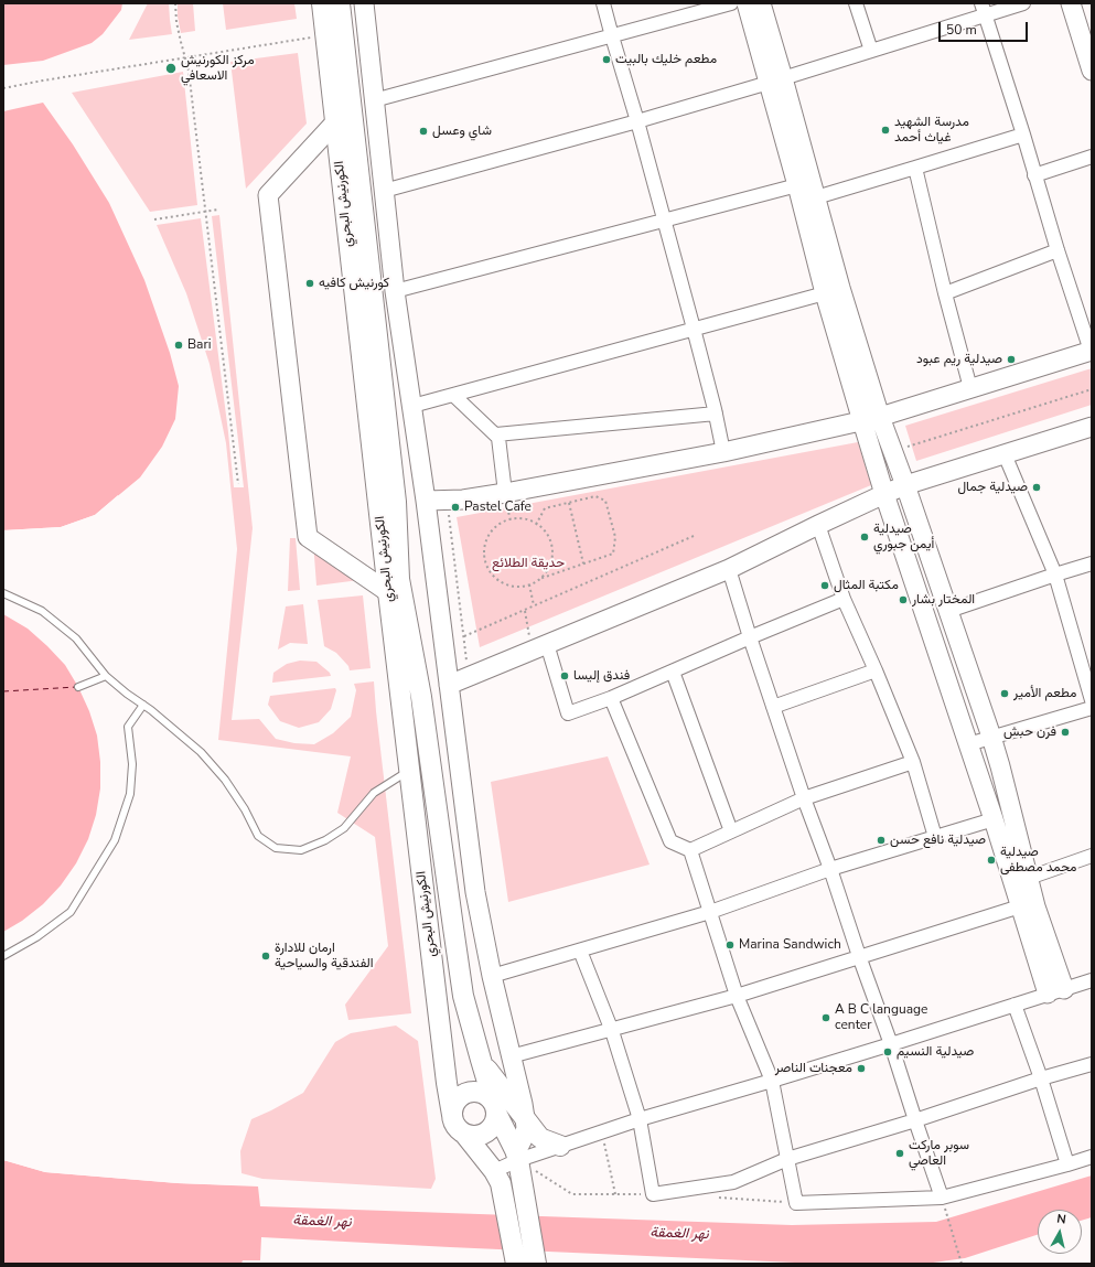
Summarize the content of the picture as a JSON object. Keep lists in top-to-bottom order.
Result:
{
  "streets": {
    "main road": ["الكورنيش البحري"]
  },
  "water": ["نهر الغمقة"],
  "parks": ["حديقة الطلائع"],
  "places": [
    "مطعم خليك بالبيت",
    "مركز الكورنيش الاسعافي",
    "مدرسة الشهيد غياث أحمد",
    "شاي وعسل",
    "كورنيش كافيه",
    "Bari",
    "صيدلية ريم عبود",
    "صيدلية جمال",
    "Pastel Cafe",
    "صيدلية أيمن جبوري",
    "مكتبة المثال",
    "المختار بشار",
    "فندق إليسا",
    "مطعم الأمير",
    "فرن حبش",
    "صيدلية نافع حسن",
    "صيدلية محمد مصطفى",
    "Marina Sandwich",
    "ارمان للادارة الفندقية والسياحية",
    "A B C language center",
    "صيدلية النسيم",
    "معجنات الناصر",
    "سوبر ماركت العاصي"
  ],
  "scale_bar": "50 m",
  "north": "top"
}
